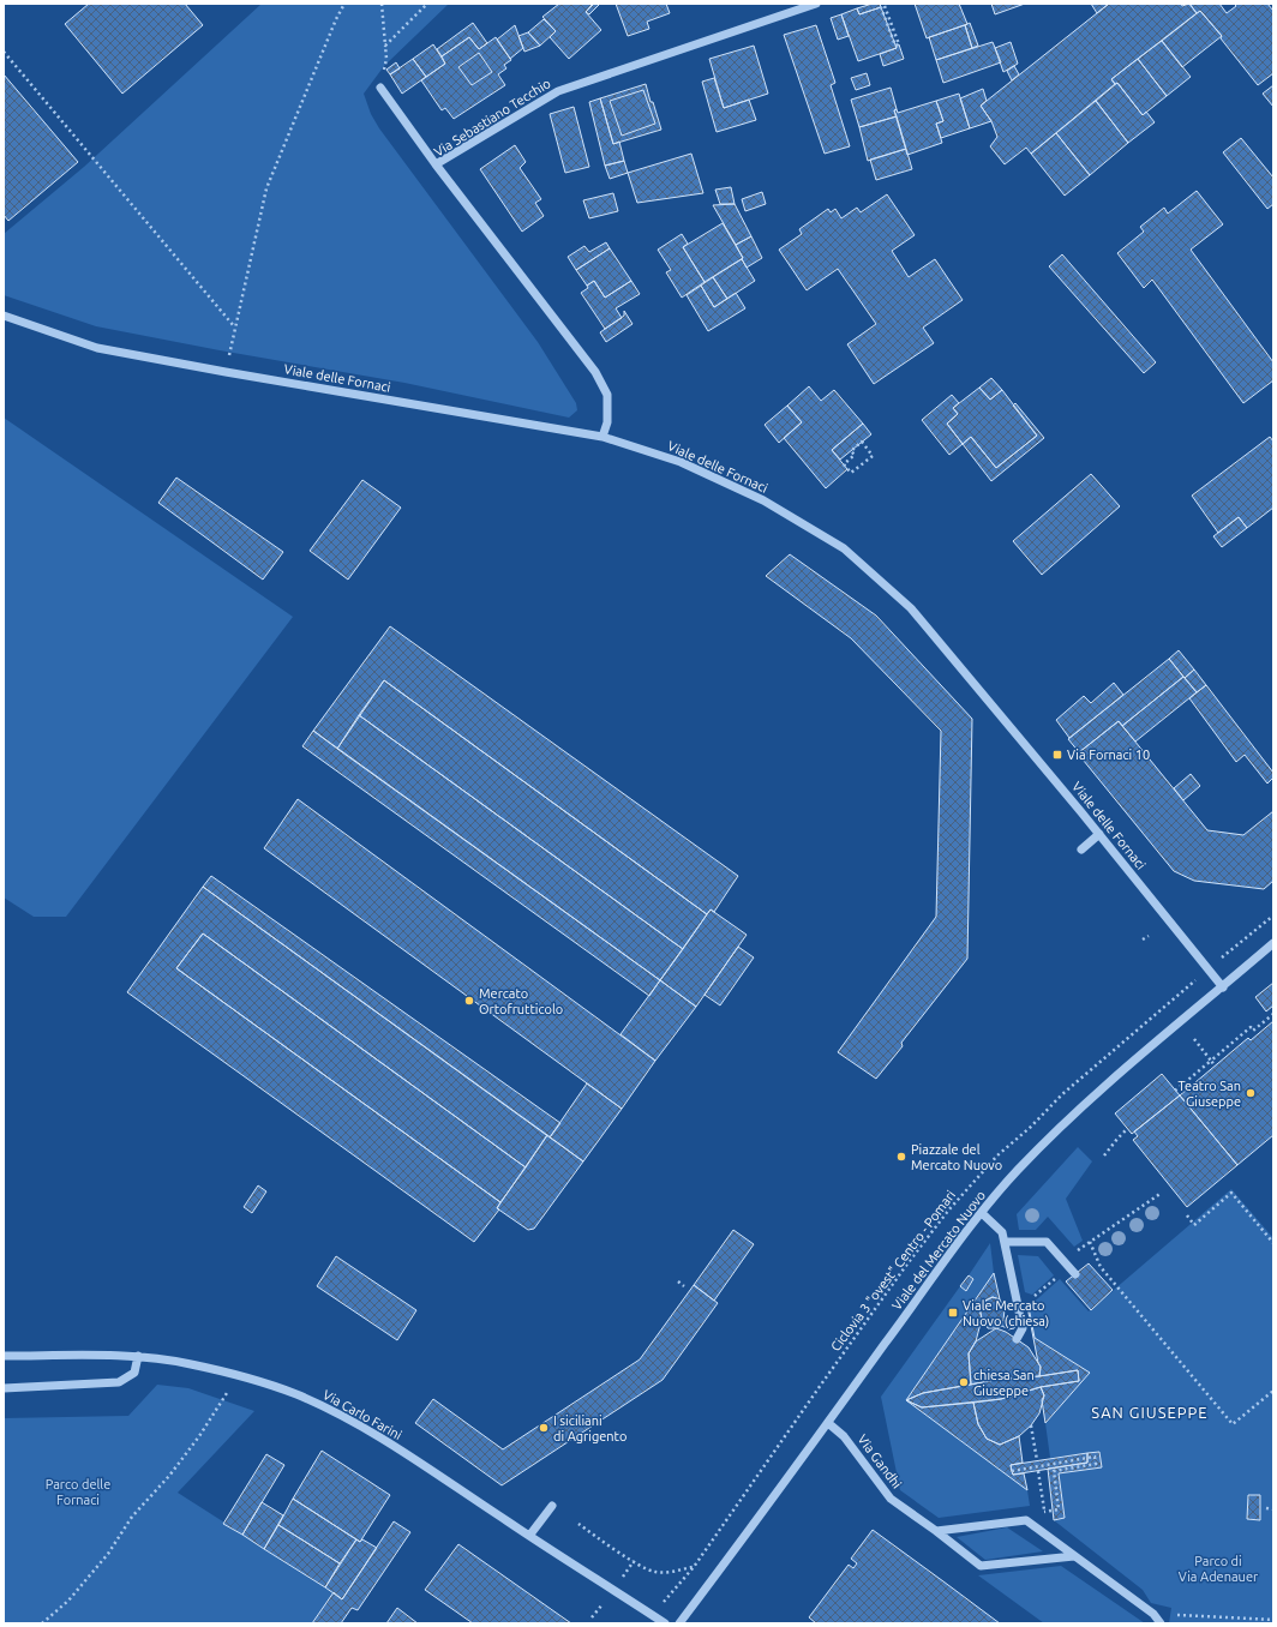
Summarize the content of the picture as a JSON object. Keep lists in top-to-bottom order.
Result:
{
  "streets": {
    "street": [
      "Via Sebastiano Tecchio",
      "Viale delle Fornaci",
      "Viale del Mercato Nuovo",
      "Via Carlo Farini",
      "Via Gandhi"
    ],
    "path": ["Ciclovia 3 \"ovest\" Centro - Pomari"]
  },
  "crossings": [
    ["Via Sebastiano Tecchio", "Viale delle Fornaci"],
    ["Viale delle Fornaci", "Viale del Mercato Nuovo"],
    ["Viale delle Fornaci", "Ciclovia 3 \"ovest\" Centro - Pomari"],
    ["Viale del Mercato Nuovo", "Via Gandhi"],
    ["Ciclovia 3 \"ovest\" Centro - Pomari", "Via Carlo Farini"]
  ],
  "districts": ["SAN GIUSEPPE"],
  "parks": ["Parco delle Fornaci", "Parco di Via Adenauer"],
  "places": {
    "transit": ["Via Fornaci 10", "Viale Mercato Nuovo (chiesa)"],
    "other": [
      "Mercato Ortofrutticolo",
      "Teatro San Giuseppe",
      "Piazzale del Mercato Nuovo",
      "chiesa San Giuseppe",
      "I siciliani di Agrigento"
    ]
  }
}
